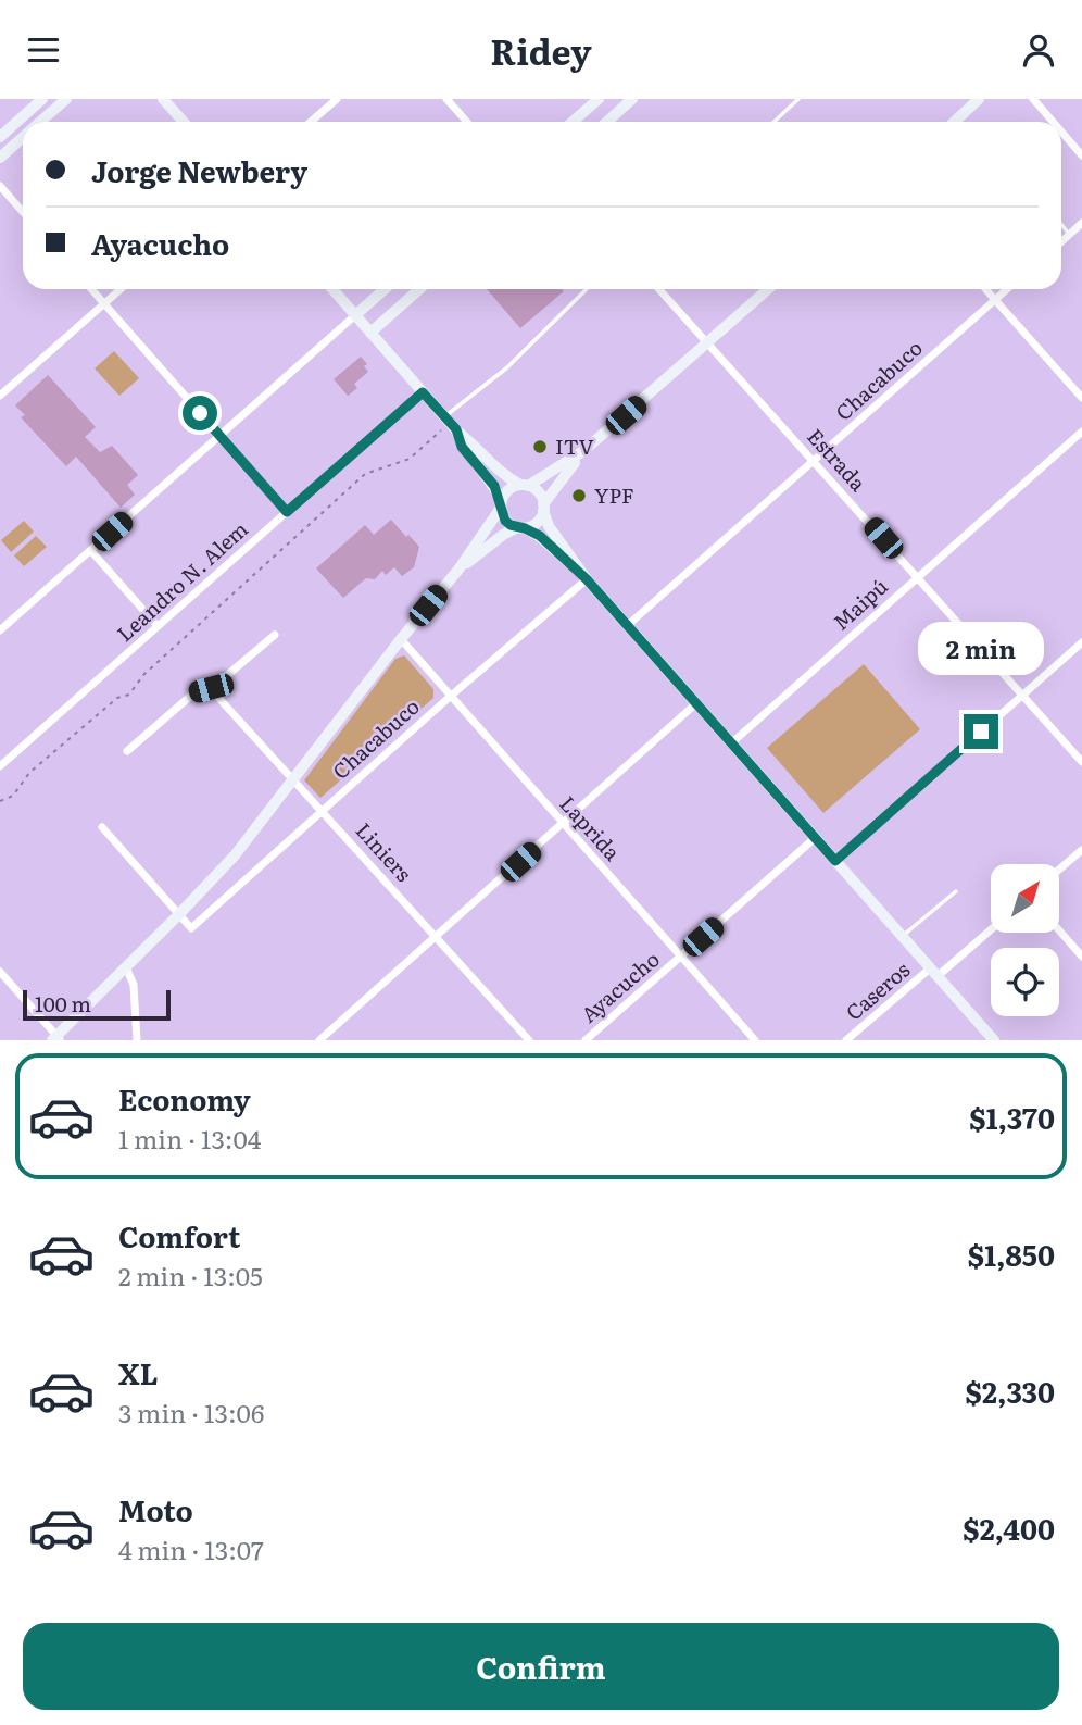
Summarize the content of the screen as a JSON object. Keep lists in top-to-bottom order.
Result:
{
  "streets": {
    "street": [
      "Chacabuco",
      "Estrada",
      "Leandro N. Alem",
      "Maipú",
      "Laprida",
      "Liniers",
      "Ayacucho",
      "Caseros"
    ]
  },
  "crossings": [
    ["Chacabuco", "Estrada"],
    ["Chacabuco", "Laprida"],
    ["Chacabuco", "Liniers"],
    ["Estrada", "Maipú"],
    ["Laprida", "Ayacucho"]
  ],
  "places": ["ITV", "YPF"],
  "scale_bar": "100 m",
  "north": "top right",
  "page": {
    "header": "Ridey",
    "banner": ["Jorge Newbery", "Ayacucho"],
    "bubble": "2 min",
    "scale": "100 m",
    "list": [
      {
        "name": "Economy",
        "note": "1 min · 13:04",
        "value": "$1,370"
      },
      {
        "name": "Comfort",
        "note": "2 min · 13:05",
        "value": "$1,850"
      },
      {
        "name": "XL",
        "note": "3 min · 13:06",
        "value": "$2,330"
      },
      {
        "name": "Moto",
        "note": "4 min · 13:07",
        "value": "$2,400"
      }
    ],
    "buttons": "Confirm"
  }
}
